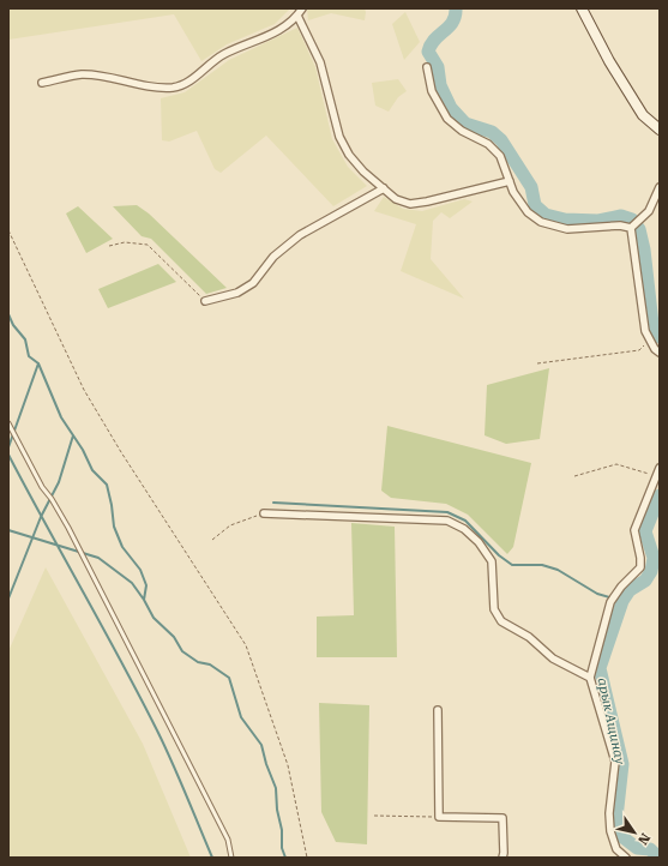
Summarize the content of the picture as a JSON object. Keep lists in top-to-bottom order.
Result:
{
  "water": ["арык Ащинау"],
  "north": "bottom right"
}
